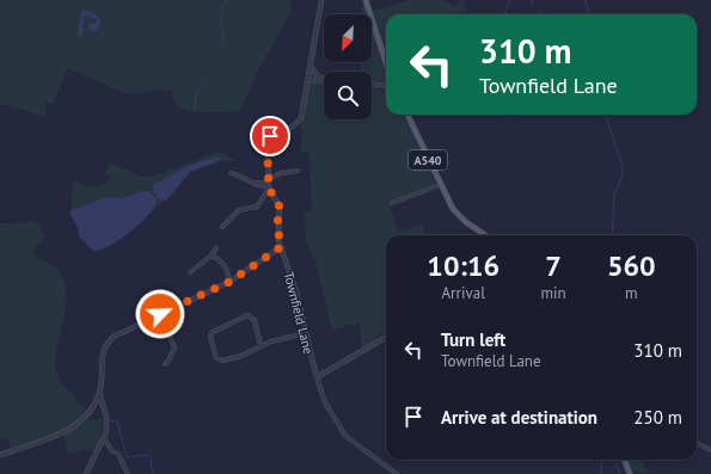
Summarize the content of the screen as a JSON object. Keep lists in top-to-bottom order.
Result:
{
  "streets": {
    "main road": ["A540"],
    "street": ["Townfield Lane"]
  },
  "north": "bottom left",
  "page": {
    "turn": ["310 m", "Townfield Lane"],
    "eta": [
      "10:16",
      "Arrival",
      "7",
      "min",
      "560",
      "m"
    ],
    "list": [
      {
        "name": "Turn left",
        "note": "Townfield Lane",
        "value": "310 m"
      },
      {
        "name": "Arrive at destination",
        "value": "250 m"
      }
    ]
  }
}
